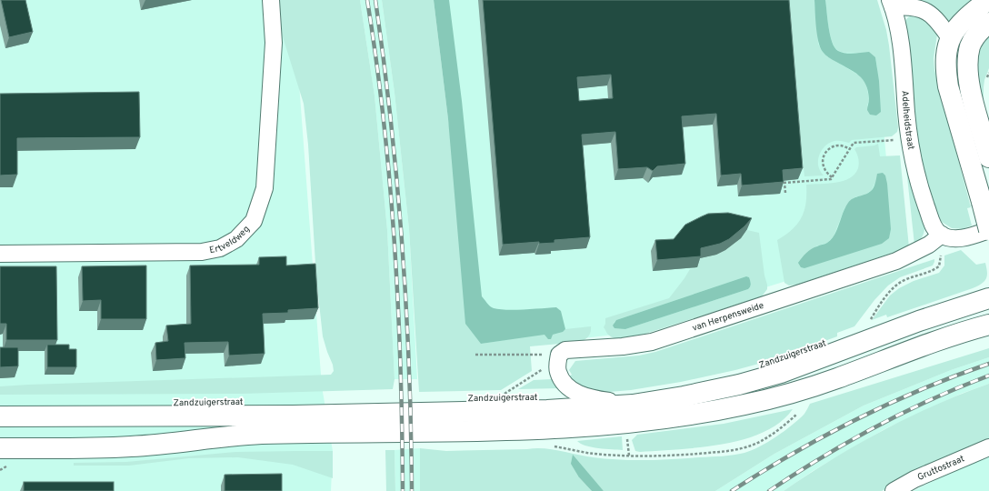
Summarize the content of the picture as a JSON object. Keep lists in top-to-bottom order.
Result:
{
  "streets": {
    "main road": ["Zandzuigerstraat"],
    "street": [
      "Adelheidstraat",
      "Ertveldweg",
      "van Herpensweide",
      "Gruttostraat"
    ]
  },
  "crossings": [
    ["Adelheidstraat", "van Herpensweide"]
  ]
}
